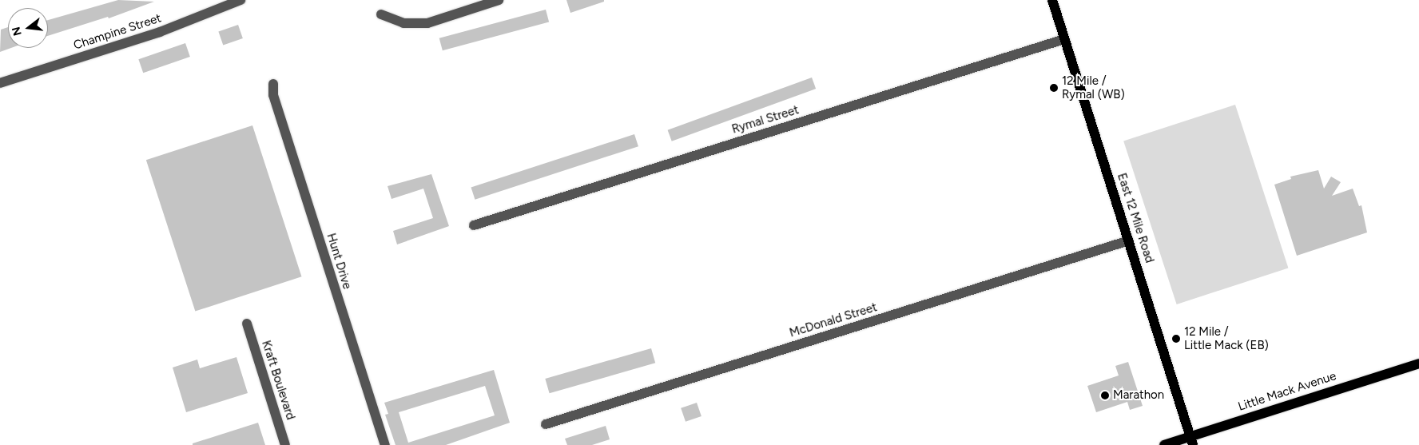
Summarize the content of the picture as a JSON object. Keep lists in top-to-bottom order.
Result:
{
  "streets": {
    "main road": ["East 12 Mile Road", "Little Mack Avenue"],
    "street": [
      "Champine Street",
      "Rymal Street",
      "Hunt Drive",
      "McDonald Street",
      "Kraft Boulevard"
    ]
  },
  "crossings": [
    ["Rymal Street", "East 12 Mile Road"],
    ["East 12 Mile Road", "McDonald Street"],
    ["East 12 Mile Road", "Little Mack Avenue"]
  ],
  "places": ["12 Mile / Rymal (WB)", "12 Mile / Little Mack (EB)", "Marathon"],
  "north": "left"
}
